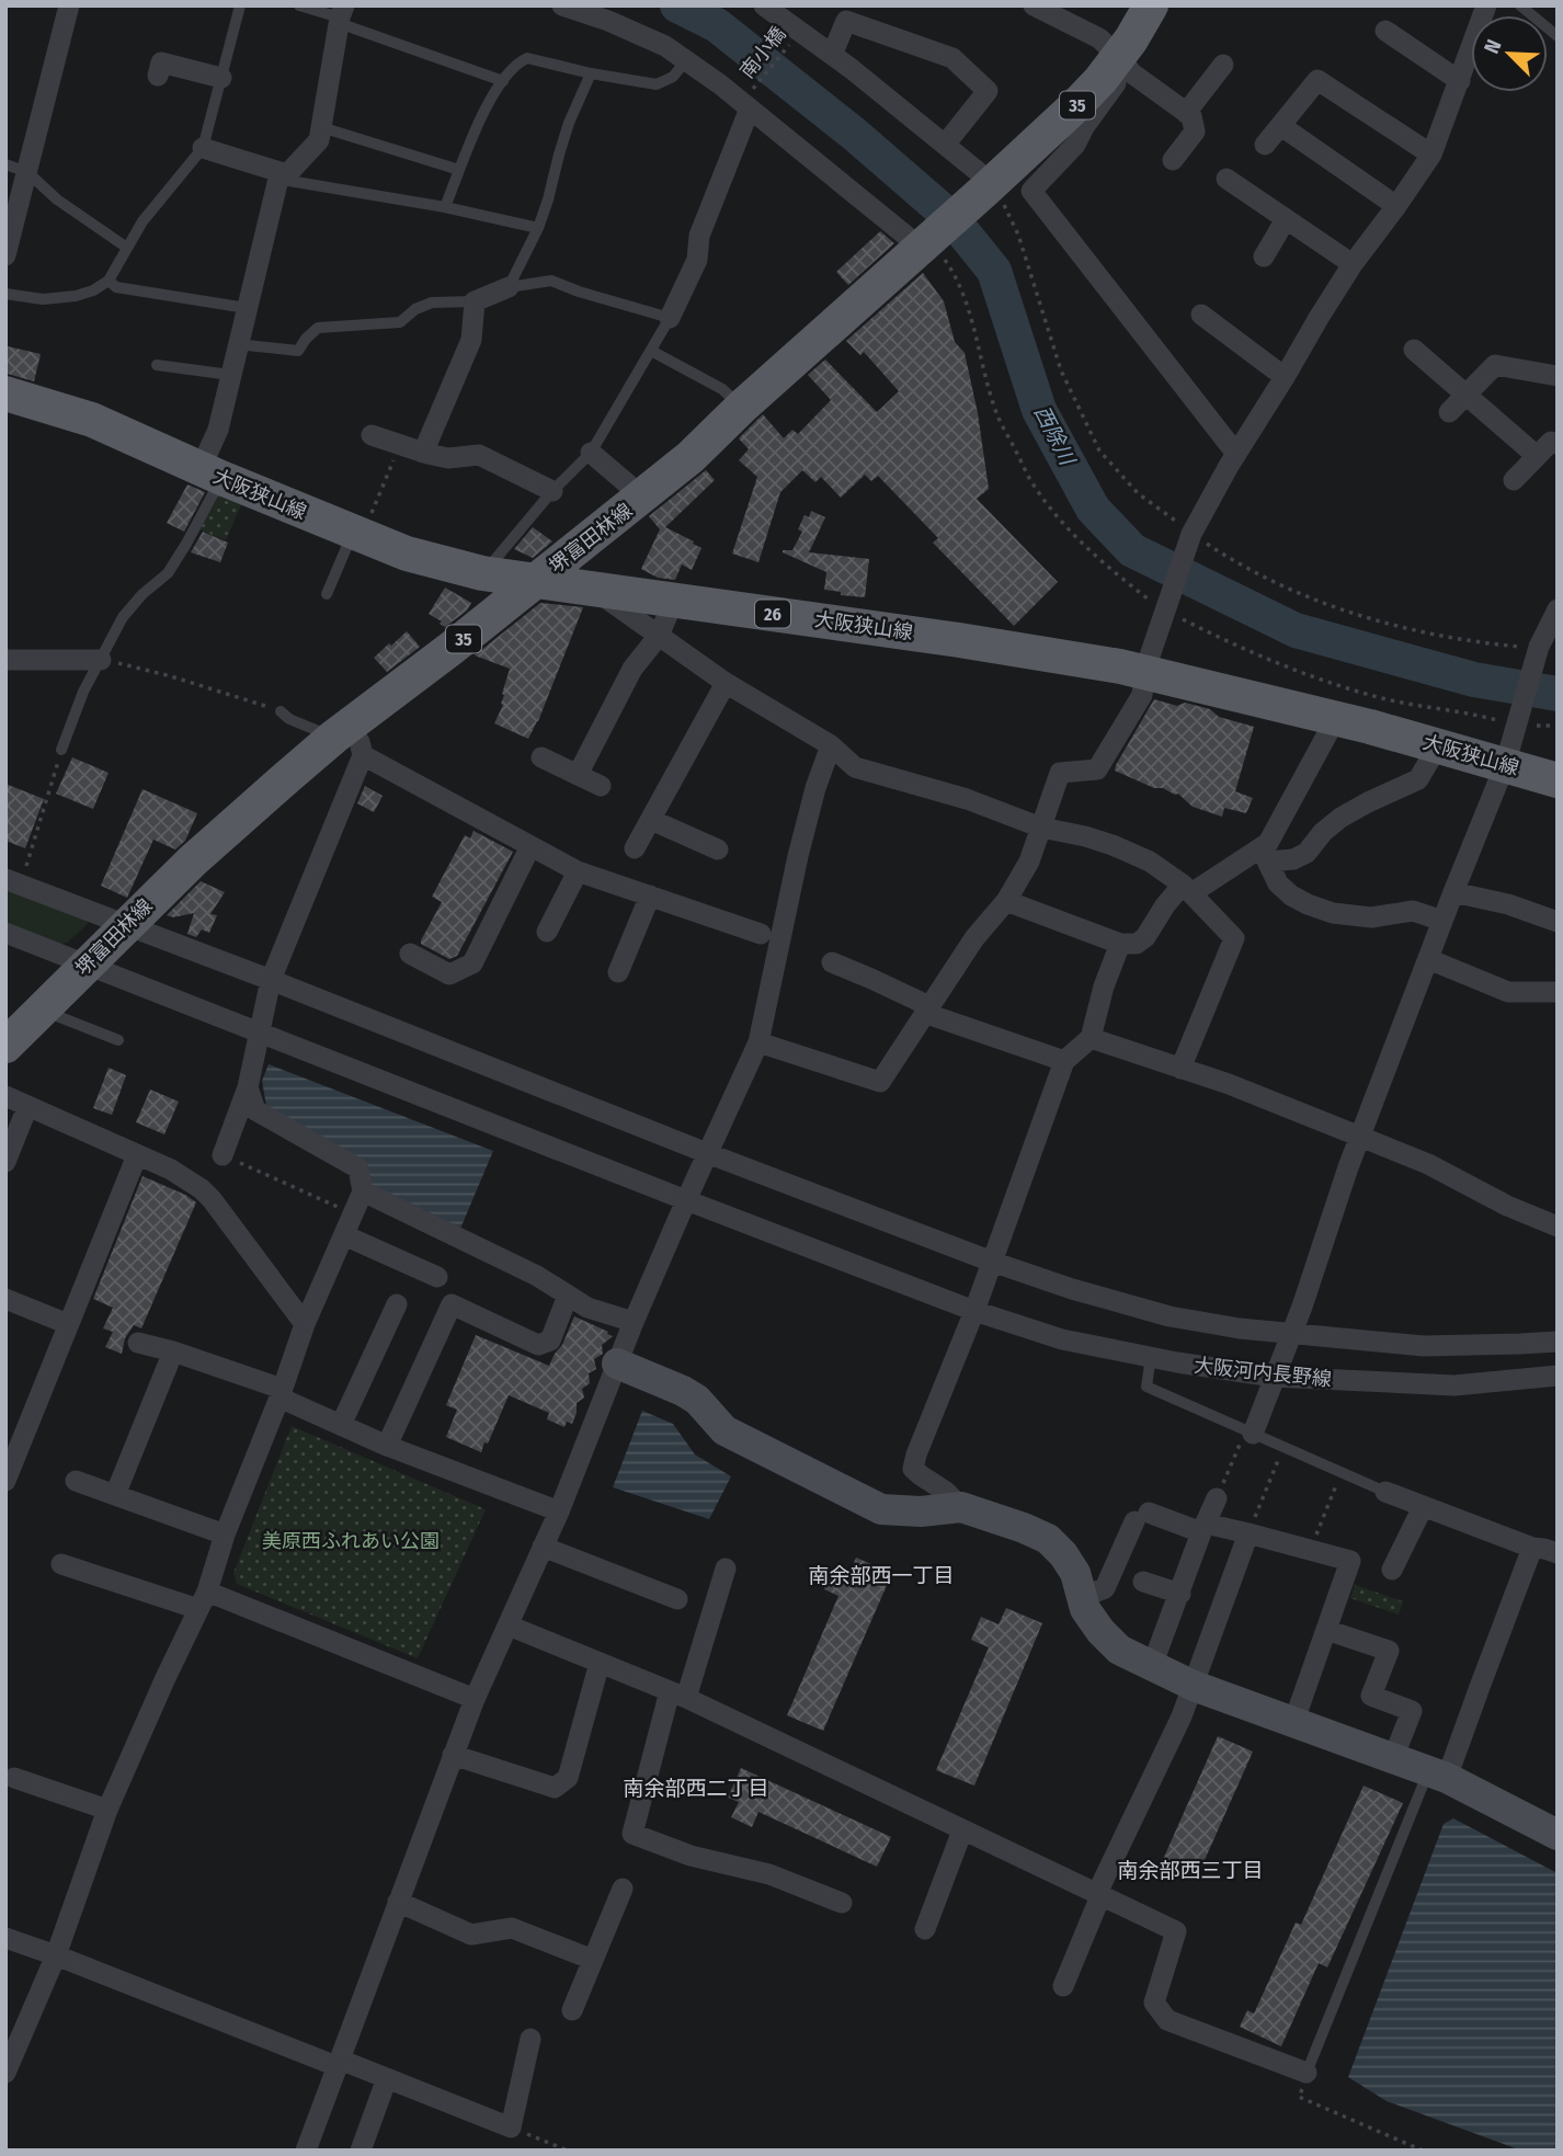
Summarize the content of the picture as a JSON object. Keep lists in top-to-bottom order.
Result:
{
  "streets": {
    "main road": [
      "35",
      "大阪狭山線",
      "堺富田林線",
      "26"
    ],
    "street": ["大阪河内長野線"],
    "path": ["南小橋"]
  },
  "crossings": [
    ["大阪狭山線", "堺富田林線"],
    ["堺富田林線", "大阪河内長野線"]
  ],
  "districts": ["南余部西一丁目", "南余部西二丁目", "南余部西三丁目"],
  "water": ["西除川"],
  "parks": ["美原西ふれあい公園"],
  "north": "top left"
}
